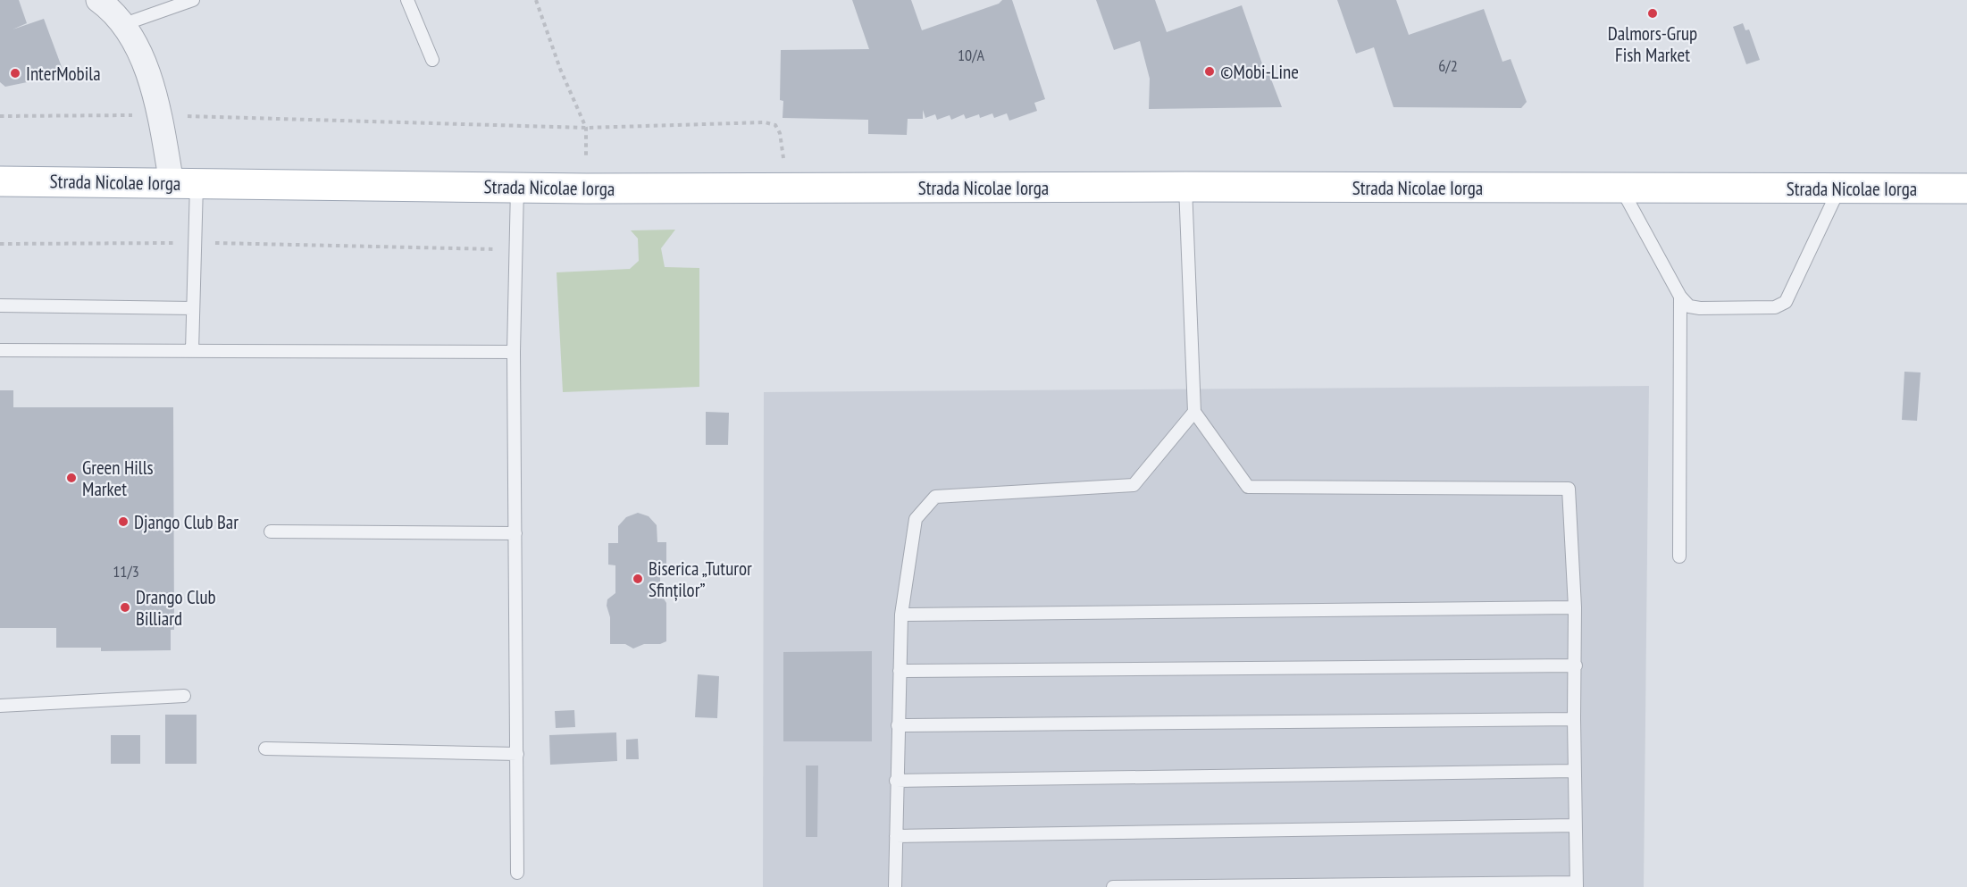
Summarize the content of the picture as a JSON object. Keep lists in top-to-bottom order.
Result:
{
  "streets": {
    "main road": ["Strada Nicolae Iorga"]
  },
  "places": [
    "Dalmors-Grup Fish Market",
    "©Mobi-Line",
    "InterMobila",
    "Green Hills Market",
    "Django Club Bar",
    "Biserica „Tuturor Sfinților”",
    "Drango Club Billiard"
  ],
  "house_numbers": ["10/A", "6/2", "11/3"]
}
